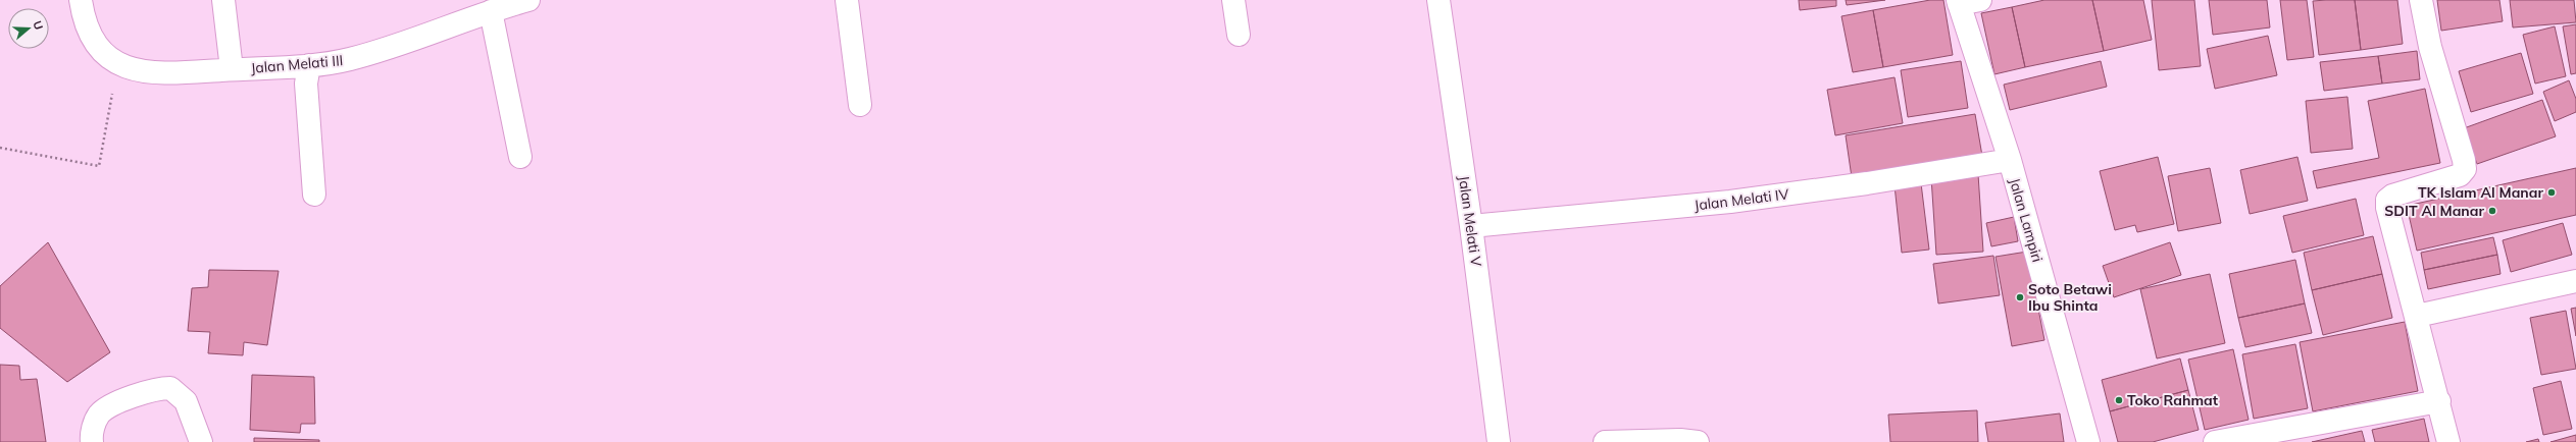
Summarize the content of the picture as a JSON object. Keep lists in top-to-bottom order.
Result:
{
  "streets": {
    "street": [
      "Jalan Melati III",
      "Jalan Melati IV",
      "Jalan Lampiri",
      "Jalan Melati V"
    ]
  },
  "crossings": [
    ["Jalan Melati IV", "Jalan Lampiri"],
    ["Jalan Melati IV", "Jalan Melati V"]
  ],
  "places": [
    "TK Islam Al Manar",
    "SDIT Al Manar",
    "Soto Betawi Ibu Shinta",
    "Toko Rahmat"
  ],
  "north": "right"
}
